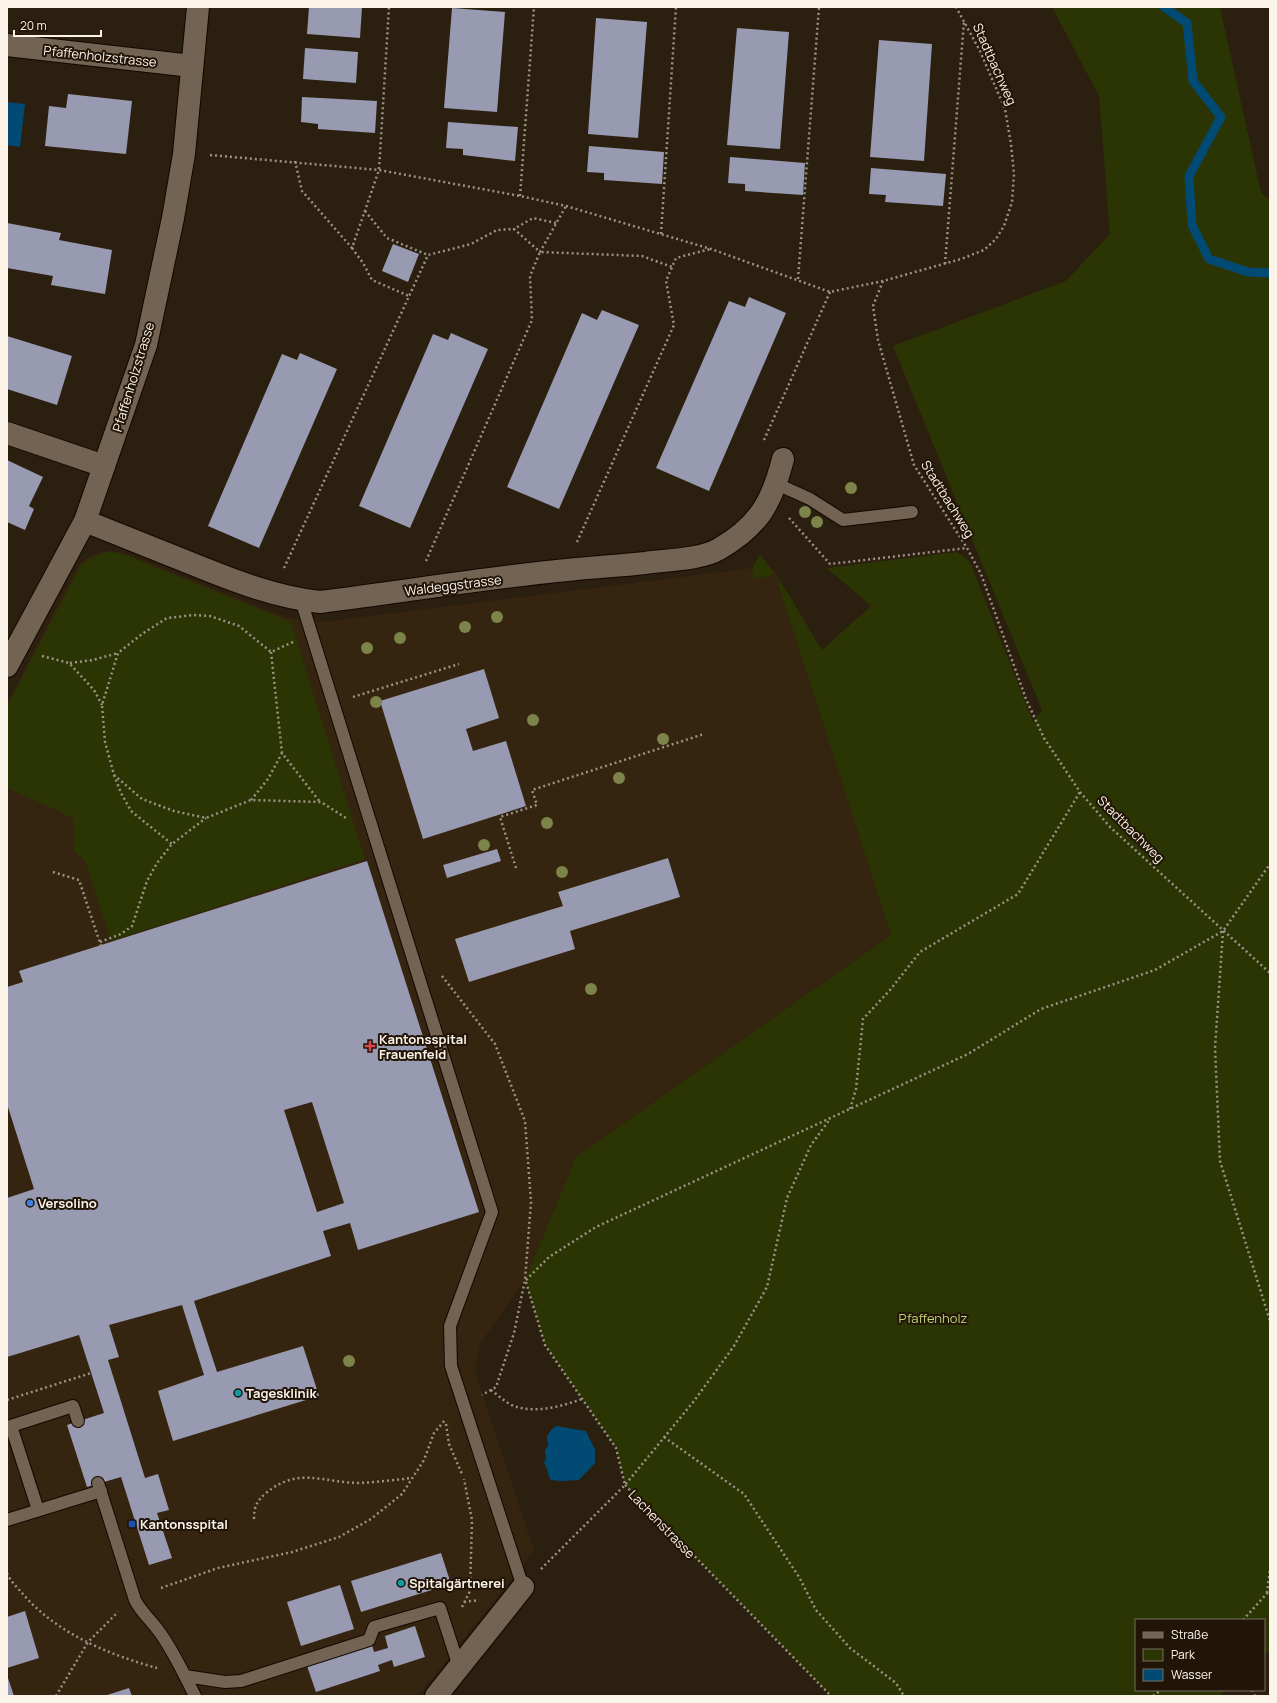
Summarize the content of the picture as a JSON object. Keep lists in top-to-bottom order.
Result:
{
  "streets": {
    "street": ["Pfaffenholzstrasse", "Waldeggstrasse"],
    "path": ["Stadtbachweg", "Lachenstrasse"]
  },
  "crossings": [
    ["Pfaffenholzstrasse", "Waldeggstrasse"]
  ],
  "parks": ["Pfaffenholz"],
  "places": {
    "health": ["Kantonsspital Frauenfeld"],
    "other": ["Versolino", "Tagesklinik", "Spitalgärtnerei"],
    "transit": ["Kantonsspital"]
  },
  "legend": ["Straße", "Park", "Wasser"],
  "scale_bar": "20 m"
}
